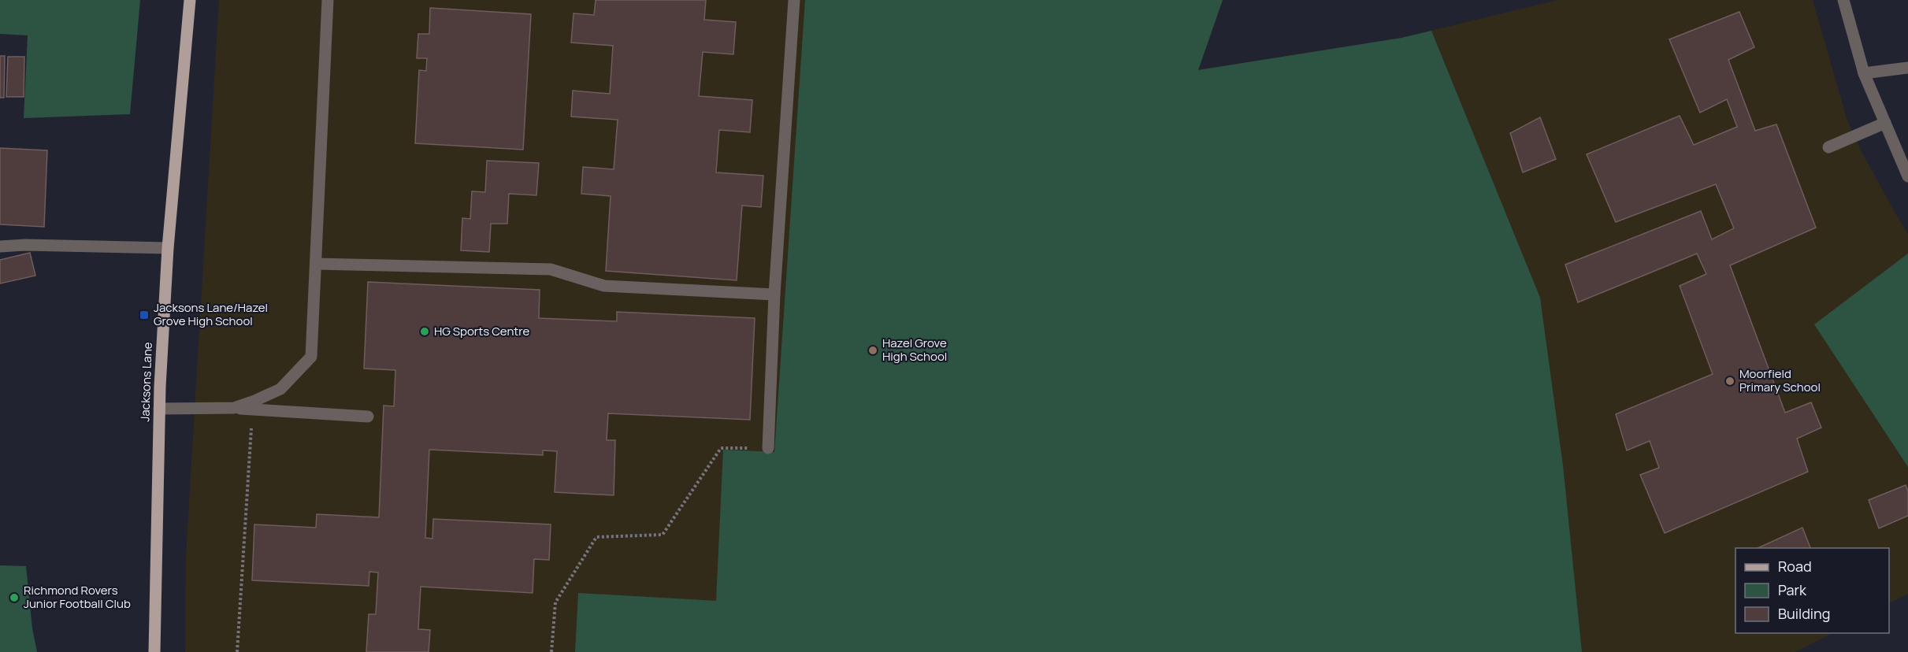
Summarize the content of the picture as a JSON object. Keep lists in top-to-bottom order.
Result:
{
  "streets": {
    "main road": ["Jacksons Lane"]
  },
  "places": {
    "transit": ["Jacksons Lane/Hazel Grove High School"],
    "other": [
      "HG Sports Centre",
      "Hazel Grove High School",
      "Moorfield Primary School",
      "Richmond Rovers Junior Football Club"
    ]
  },
  "legend": ["Road", "Park", "Building"]
}
